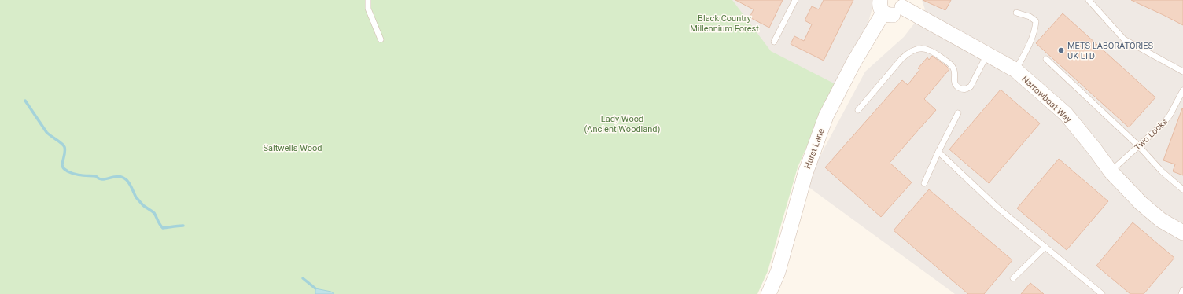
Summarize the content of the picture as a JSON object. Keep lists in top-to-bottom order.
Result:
{
  "streets": {
    "street": ["Narrowboat Way", "Hurst Lane"],
    "lane": ["Two Locks"]
  },
  "crossings": [
    ["Narrowboat Way", "Two Locks"]
  ],
  "parks": ["Black Country Millennium Forest", "Lady Wood (Ancient Woodland)", "Saltwells Wood"],
  "places": ["METS LABORATORIES UK LTD"]
}
